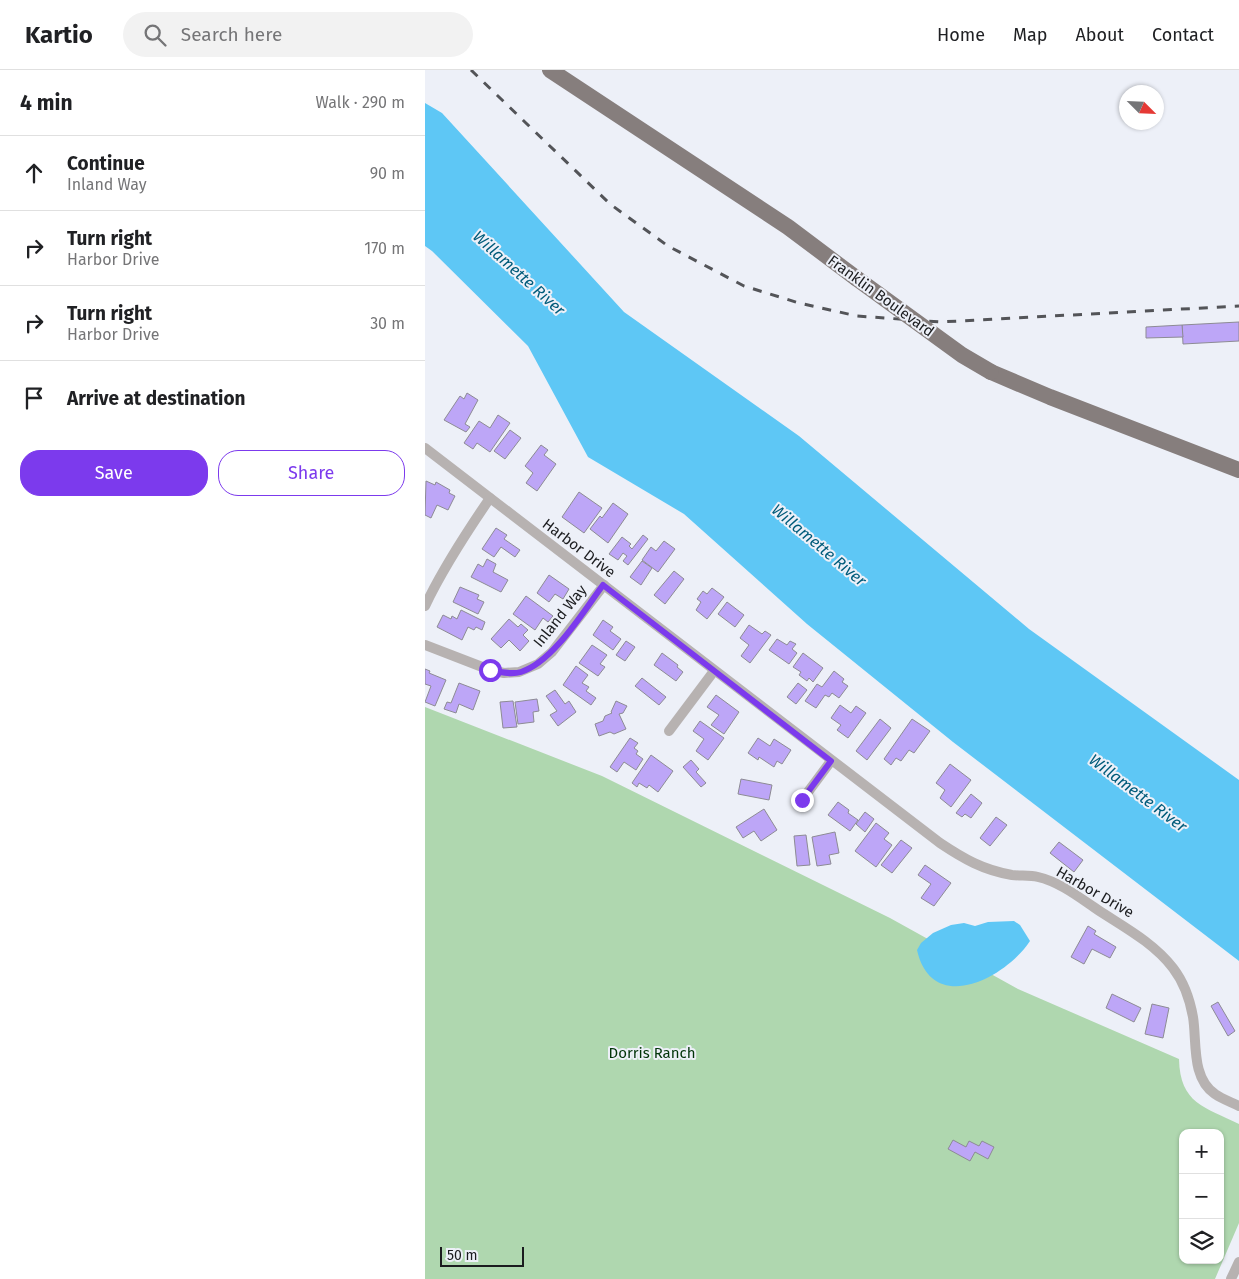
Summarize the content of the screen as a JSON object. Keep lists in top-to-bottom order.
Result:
{
  "streets": {
    "main road": ["Franklin Boulevard"],
    "street": ["Harbor Drive", "Inland Way"]
  },
  "crossings": [
    ["Harbor Drive", "Inland Way"]
  ],
  "water": ["Willamette River"],
  "parks": ["Dorris Ranch"],
  "scale_bar": "50 m",
  "north": "bottom right",
  "page": {
    "header": "Kartio",
    "search": "Search here",
    "nav": [
      "Home",
      "Map",
      "About",
      "Contact"
    ],
    "heading": ["4 min", "Walk · 290 m"],
    "list": [
      ["Continue", "Inland Way", "90 m"],
      ["Turn right", "Harbor Drive", "170 m"],
      ["Turn right", "Harbor Drive", "30 m"],
      "Arrive at destination"
    ],
    "buttons": ["Save", "Share"],
    "map_buttons": ["+", "−"],
    "scale": "50 m"
  }
}
